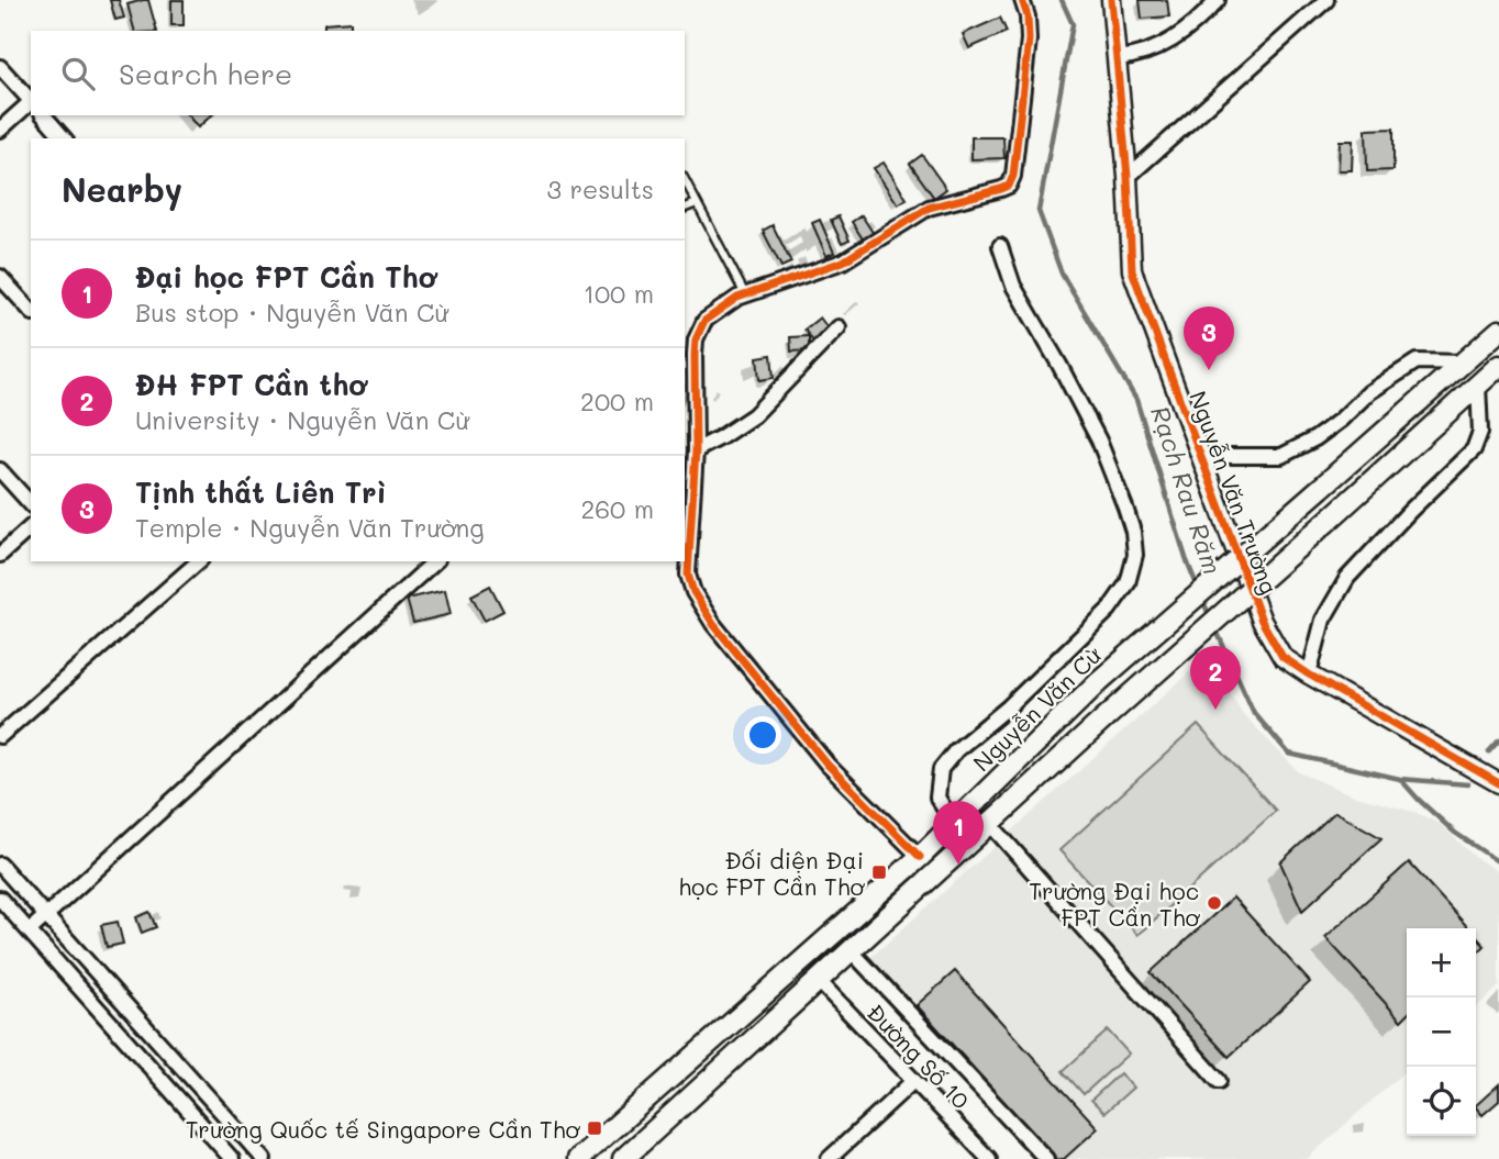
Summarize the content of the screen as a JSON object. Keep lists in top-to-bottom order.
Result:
{
  "streets": {
    "main road": ["Nguyễn Văn Cừ"],
    "street": ["Nguyễn Văn Trường", "Đường Số 10"]
  },
  "water": ["Rạch Rau Răm"],
  "places": {
    "transit": ["Đối diện Đại học FPT Cần Thơ", "Trường Quốc tế Singapore Cần Thơ"],
    "other": ["Trường Đại học FPT Cần Thơ"]
  },
  "page": {
    "search": "Search here",
    "heading": ["Nearby", "3 results"],
    "list": [
      {
        "mark": "1",
        "name": "Đại học FPT Cần Thơ",
        "note": "Bus stop · Nguyễn Văn Cừ",
        "value": "100 m"
      },
      {
        "mark": "2",
        "name": "ĐH FPT Cần thơ",
        "note": "University · Nguyễn Văn Cừ",
        "value": "200 m"
      },
      {
        "mark": "3",
        "name": "Tịnh thất Liên Trì",
        "note": "Temple · Nguyễn Văn Trường",
        "value": "260 m"
      }
    ],
    "pins": ["3", "2", "1"],
    "map_buttons": ["+", "−"]
  }
}
